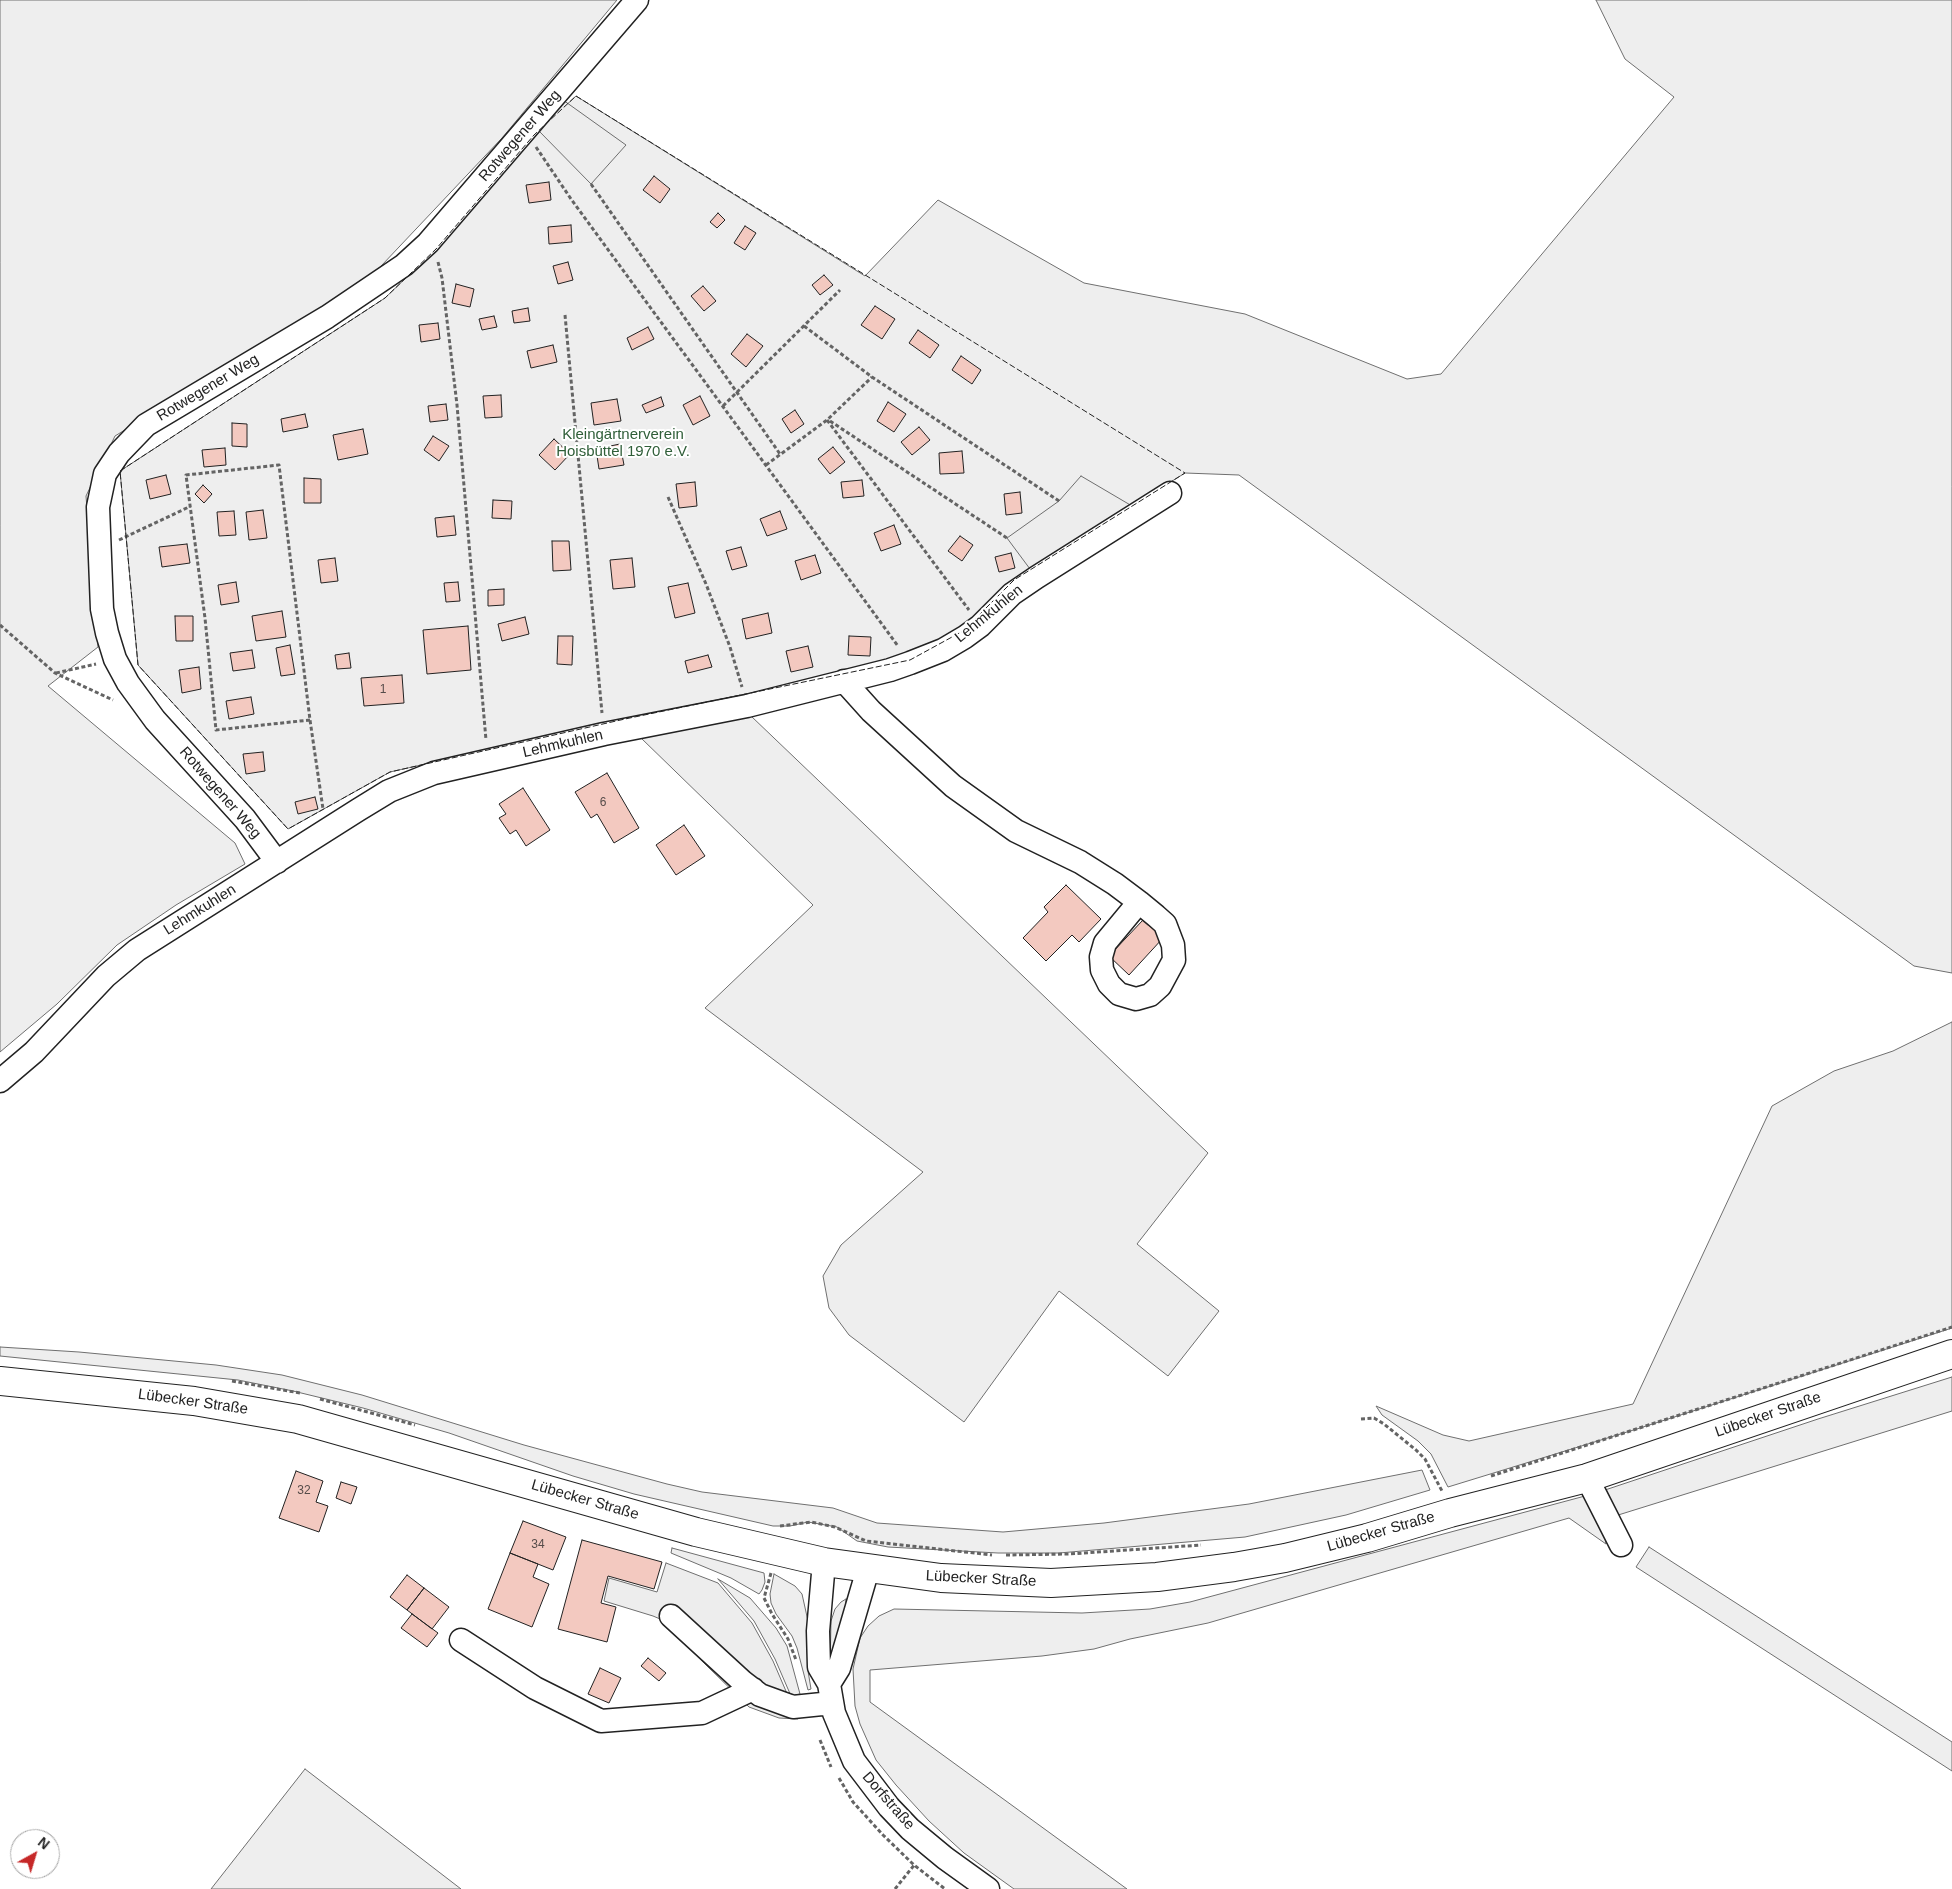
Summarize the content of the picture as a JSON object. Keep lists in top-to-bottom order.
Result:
{
  "streets": {
    "main road": ["Lübecker Straße"],
    "street": ["Rotwegener Weg", "Lehmkuhlen", "Dorfstraße"]
  },
  "crossings": [
    ["Rotwegener Weg", "Lehmkuhlen"],
    ["Lübecker Straße", "Dorfstraße"]
  ],
  "parks": ["Kleingärtnerverein Hoisbüttel 1970 e.V."],
  "house_numbers": [
    "1",
    "6",
    "32",
    "34"
  ],
  "north": "top right"
}
